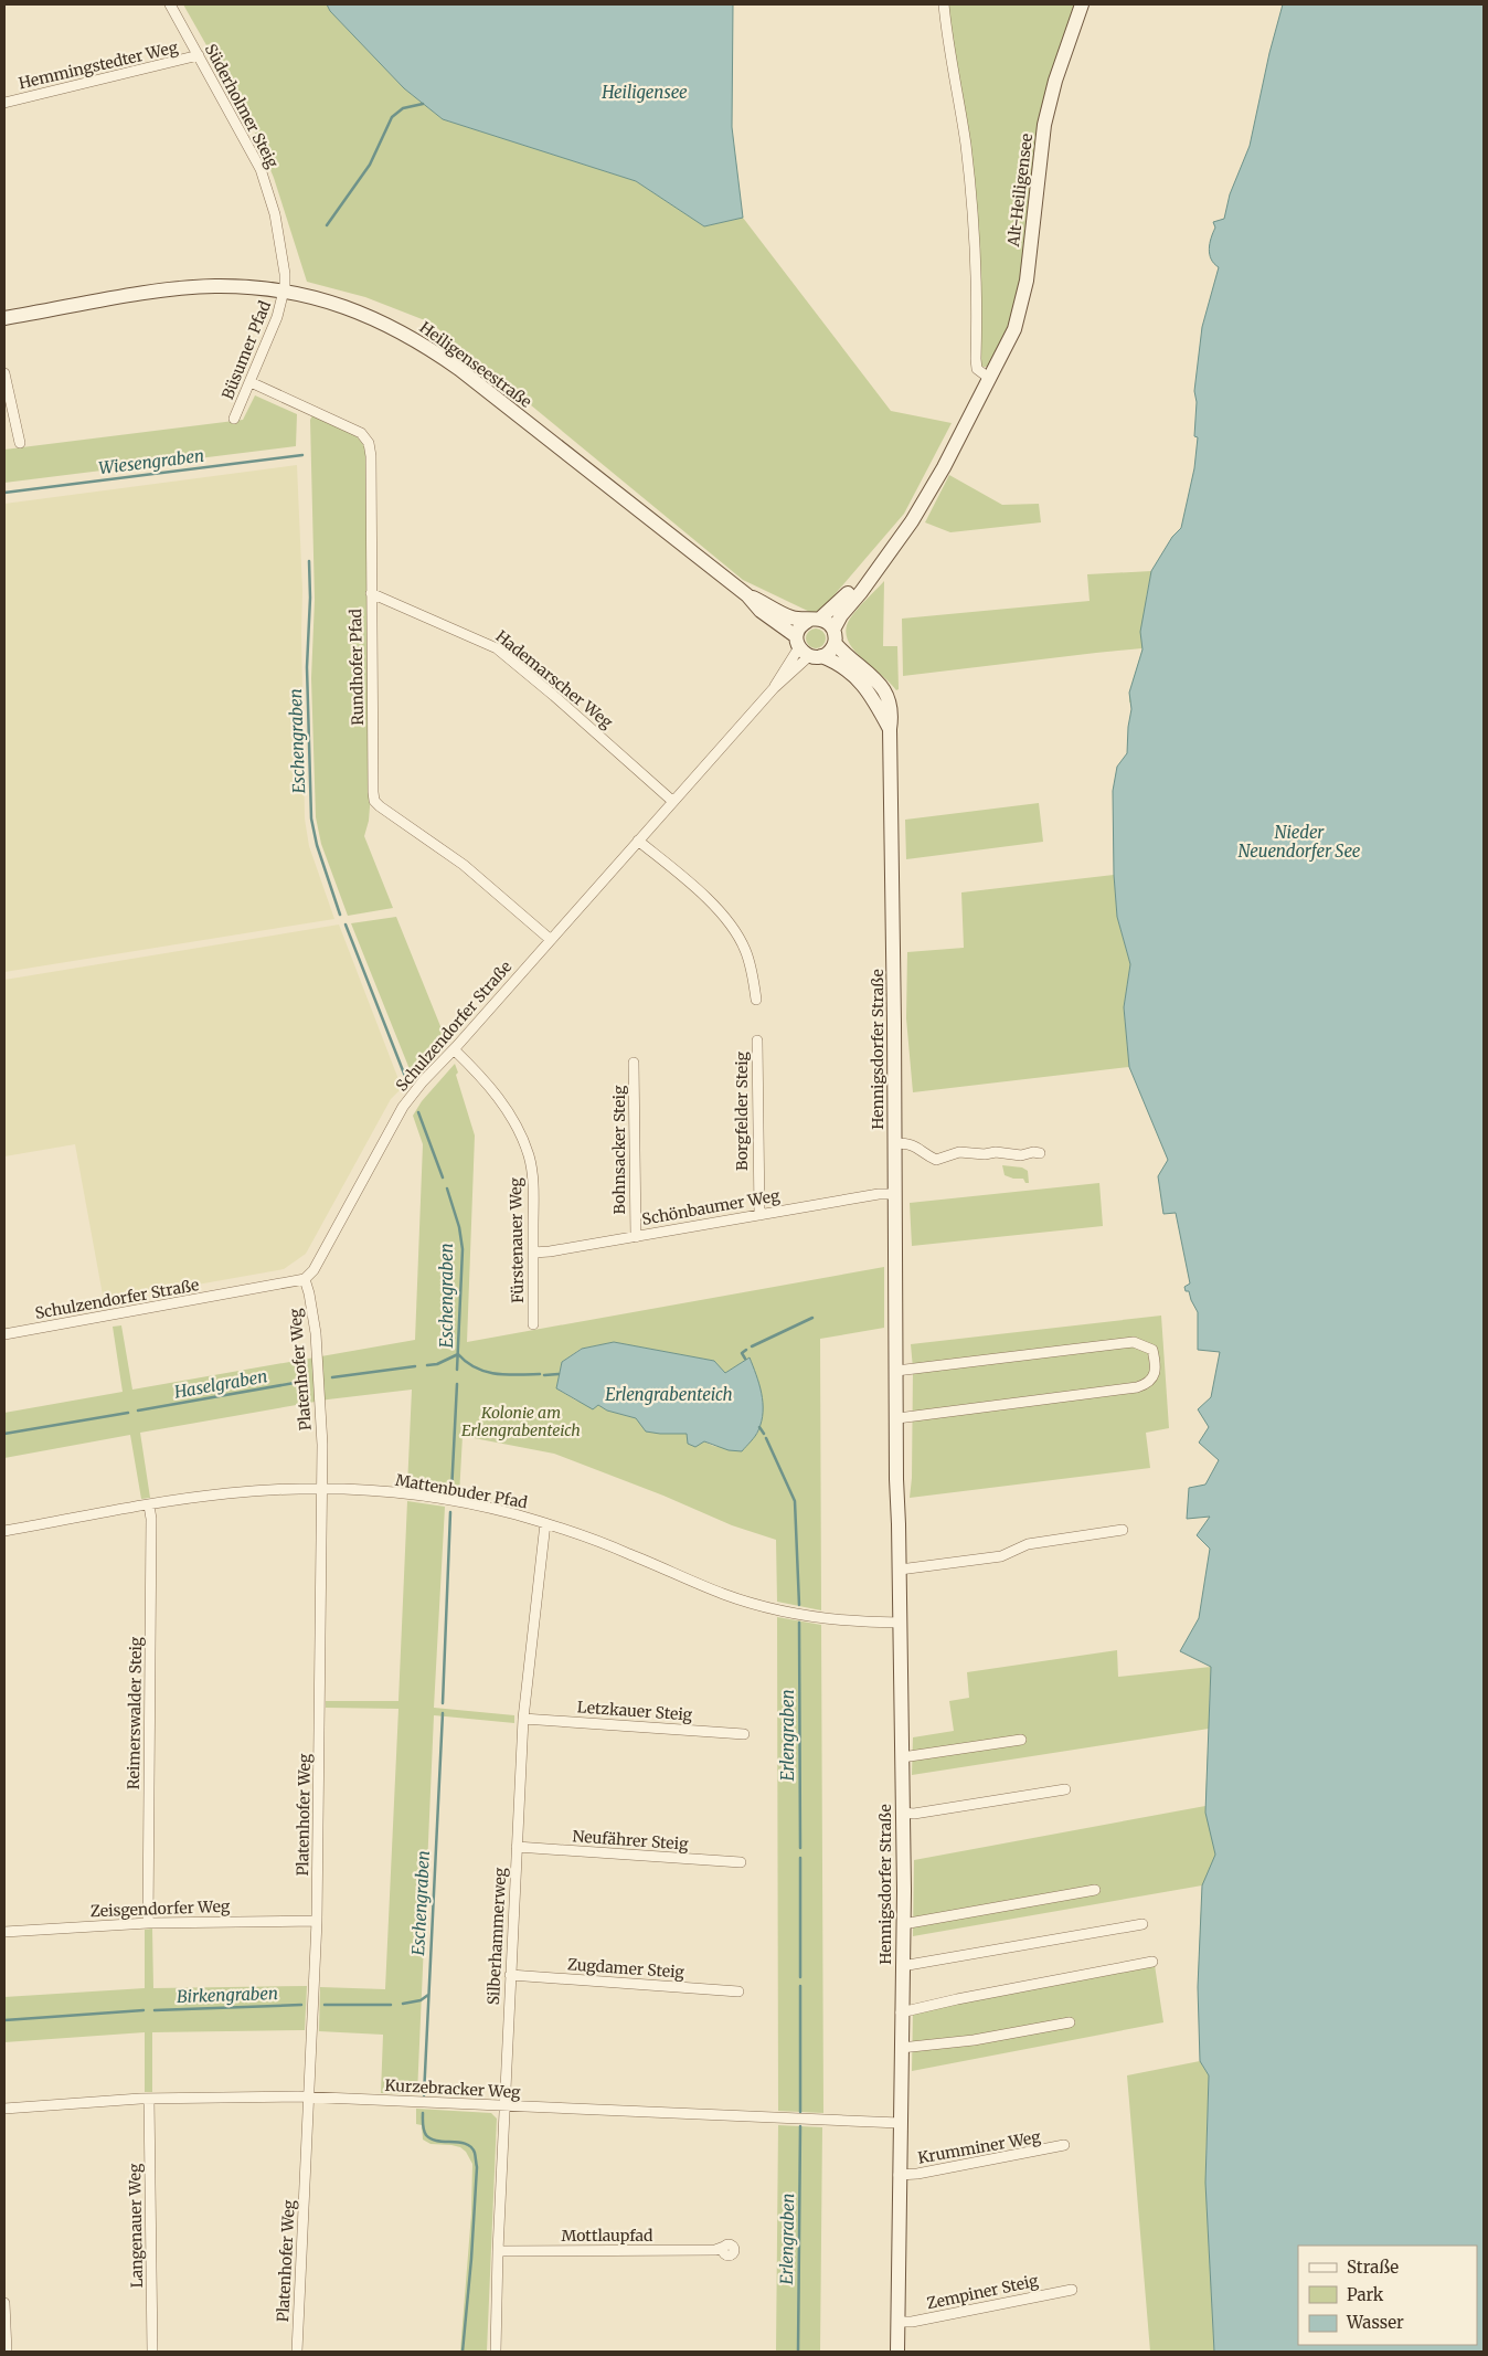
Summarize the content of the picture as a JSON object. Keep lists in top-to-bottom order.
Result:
{
  "streets": {
    "main road": ["Alt-Heiligensee", "Heiligenseestraße", "Hennigsdorfer Straße"],
    "street": [
      "Hemmingstedter Weg",
      "Süderholmer Steig",
      "Büsumer Pfad",
      "Rundhofer Pfad",
      "Hademarscher Weg",
      "Schulzendorfer Straße",
      "Borgfelder Steig",
      "Bohnsacker Steig",
      "Schönbaumer Weg",
      "Fürstenauer Weg",
      "Platenhofer Weg",
      "Mattenbuder Pfad",
      "Letzkauer Steig",
      "Reimerswalder Steig",
      "Neufährer Steig",
      "Zeisgendorfer Weg",
      "Silberhammerweg",
      "Zugdamer Steig",
      "Kurzebracker Weg",
      "Krumminer Weg",
      "Langenauer Weg",
      "Mottlaupfad",
      "Zempiner Steig"
    ]
  },
  "crossings": [
    ["Hemmingstedter Weg", "Süderholmer Steig"],
    ["Süderholmer Steig", "Büsumer Pfad"],
    ["Süderholmer Steig", "Heiligenseestraße"],
    ["Büsumer Pfad", "Heiligenseestraße"],
    ["Büsumer Pfad", "Rundhofer Pfad"],
    ["Heiligenseestraße", "Schulzendorfer Straße"],
    ["Heiligenseestraße", "Hennigsdorfer Straße"],
    ["Rundhofer Pfad", "Hademarscher Weg"],
    ["Rundhofer Pfad", "Schulzendorfer Straße"],
    ["Hademarscher Weg", "Schulzendorfer Straße"],
    ["Schulzendorfer Straße", "Hennigsdorfer Straße"],
    ["Schulzendorfer Straße", "Fürstenauer Weg"],
    ["Schulzendorfer Straße", "Platenhofer Weg"],
    ["Hennigsdorfer Straße", "Schönbaumer Weg"],
    ["Hennigsdorfer Straße", "Mattenbuder Pfad"],
    ["Hennigsdorfer Straße", "Kurzebracker Weg"],
    ["Hennigsdorfer Straße", "Krumminer Weg"],
    ["Hennigsdorfer Straße", "Zempiner Steig"],
    ["Borgfelder Steig", "Schönbaumer Weg"],
    ["Bohnsacker Steig", "Schönbaumer Weg"],
    ["Schönbaumer Weg", "Fürstenauer Weg"],
    ["Platenhofer Weg", "Mattenbuder Pfad"],
    ["Platenhofer Weg", "Zeisgendorfer Weg"],
    ["Platenhofer Weg", "Kurzebracker Weg"],
    ["Mattenbuder Pfad", "Reimerswalder Steig"],
    ["Mattenbuder Pfad", "Silberhammerweg"],
    ["Letzkauer Steig", "Silberhammerweg"],
    ["Reimerswalder Steig", "Zeisgendorfer Weg"],
    ["Neufährer Steig", "Silberhammerweg"],
    ["Silberhammerweg", "Zugdamer Steig"],
    ["Silberhammerweg", "Kurzebracker Weg"],
    ["Silberhammerweg", "Mottlaupfad"],
    ["Kurzebracker Weg", "Langenauer Weg"]
  ],
  "water": [
    "Heiligensee",
    "Wiesengraben",
    "Eschengraben",
    "Nieder Neuendorfer See",
    "Haselgraben",
    "Erlengrabenteich",
    "Erlengraben",
    "Birkengraben"
  ],
  "parks": ["Kolonie am Erlengrabenteich"],
  "legend": ["Straße", "Park", "Wasser"]
}
